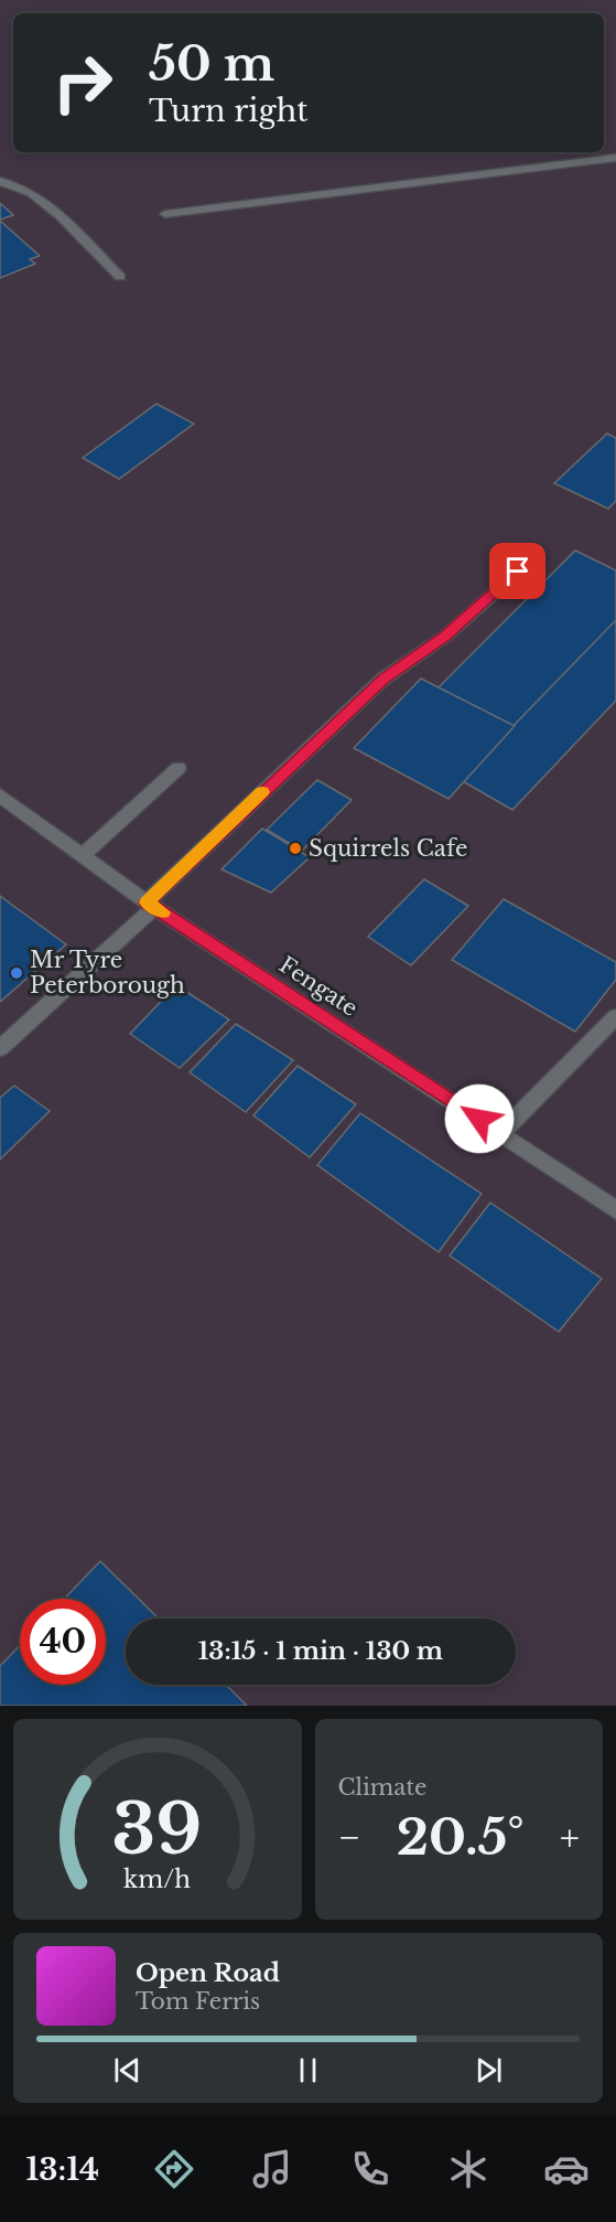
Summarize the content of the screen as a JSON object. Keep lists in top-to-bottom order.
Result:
{
  "streets": {
    "street": ["Fengate"]
  },
  "places": ["Squirrels Cafe", "Mr Tyre Peterborough"],
  "page": {
    "turn": ["50 m", "Turn right"],
    "limit": "40",
    "trip": "13:15 · 1 min · 130 m",
    "tile": "Climate",
    "heat": ["−", "20.5°", "+"],
    "song": ["Open Road", "Tom Ferris"],
    "tabs": "13:14",
    "gauge": ["39", "km/h"]
  }
}
